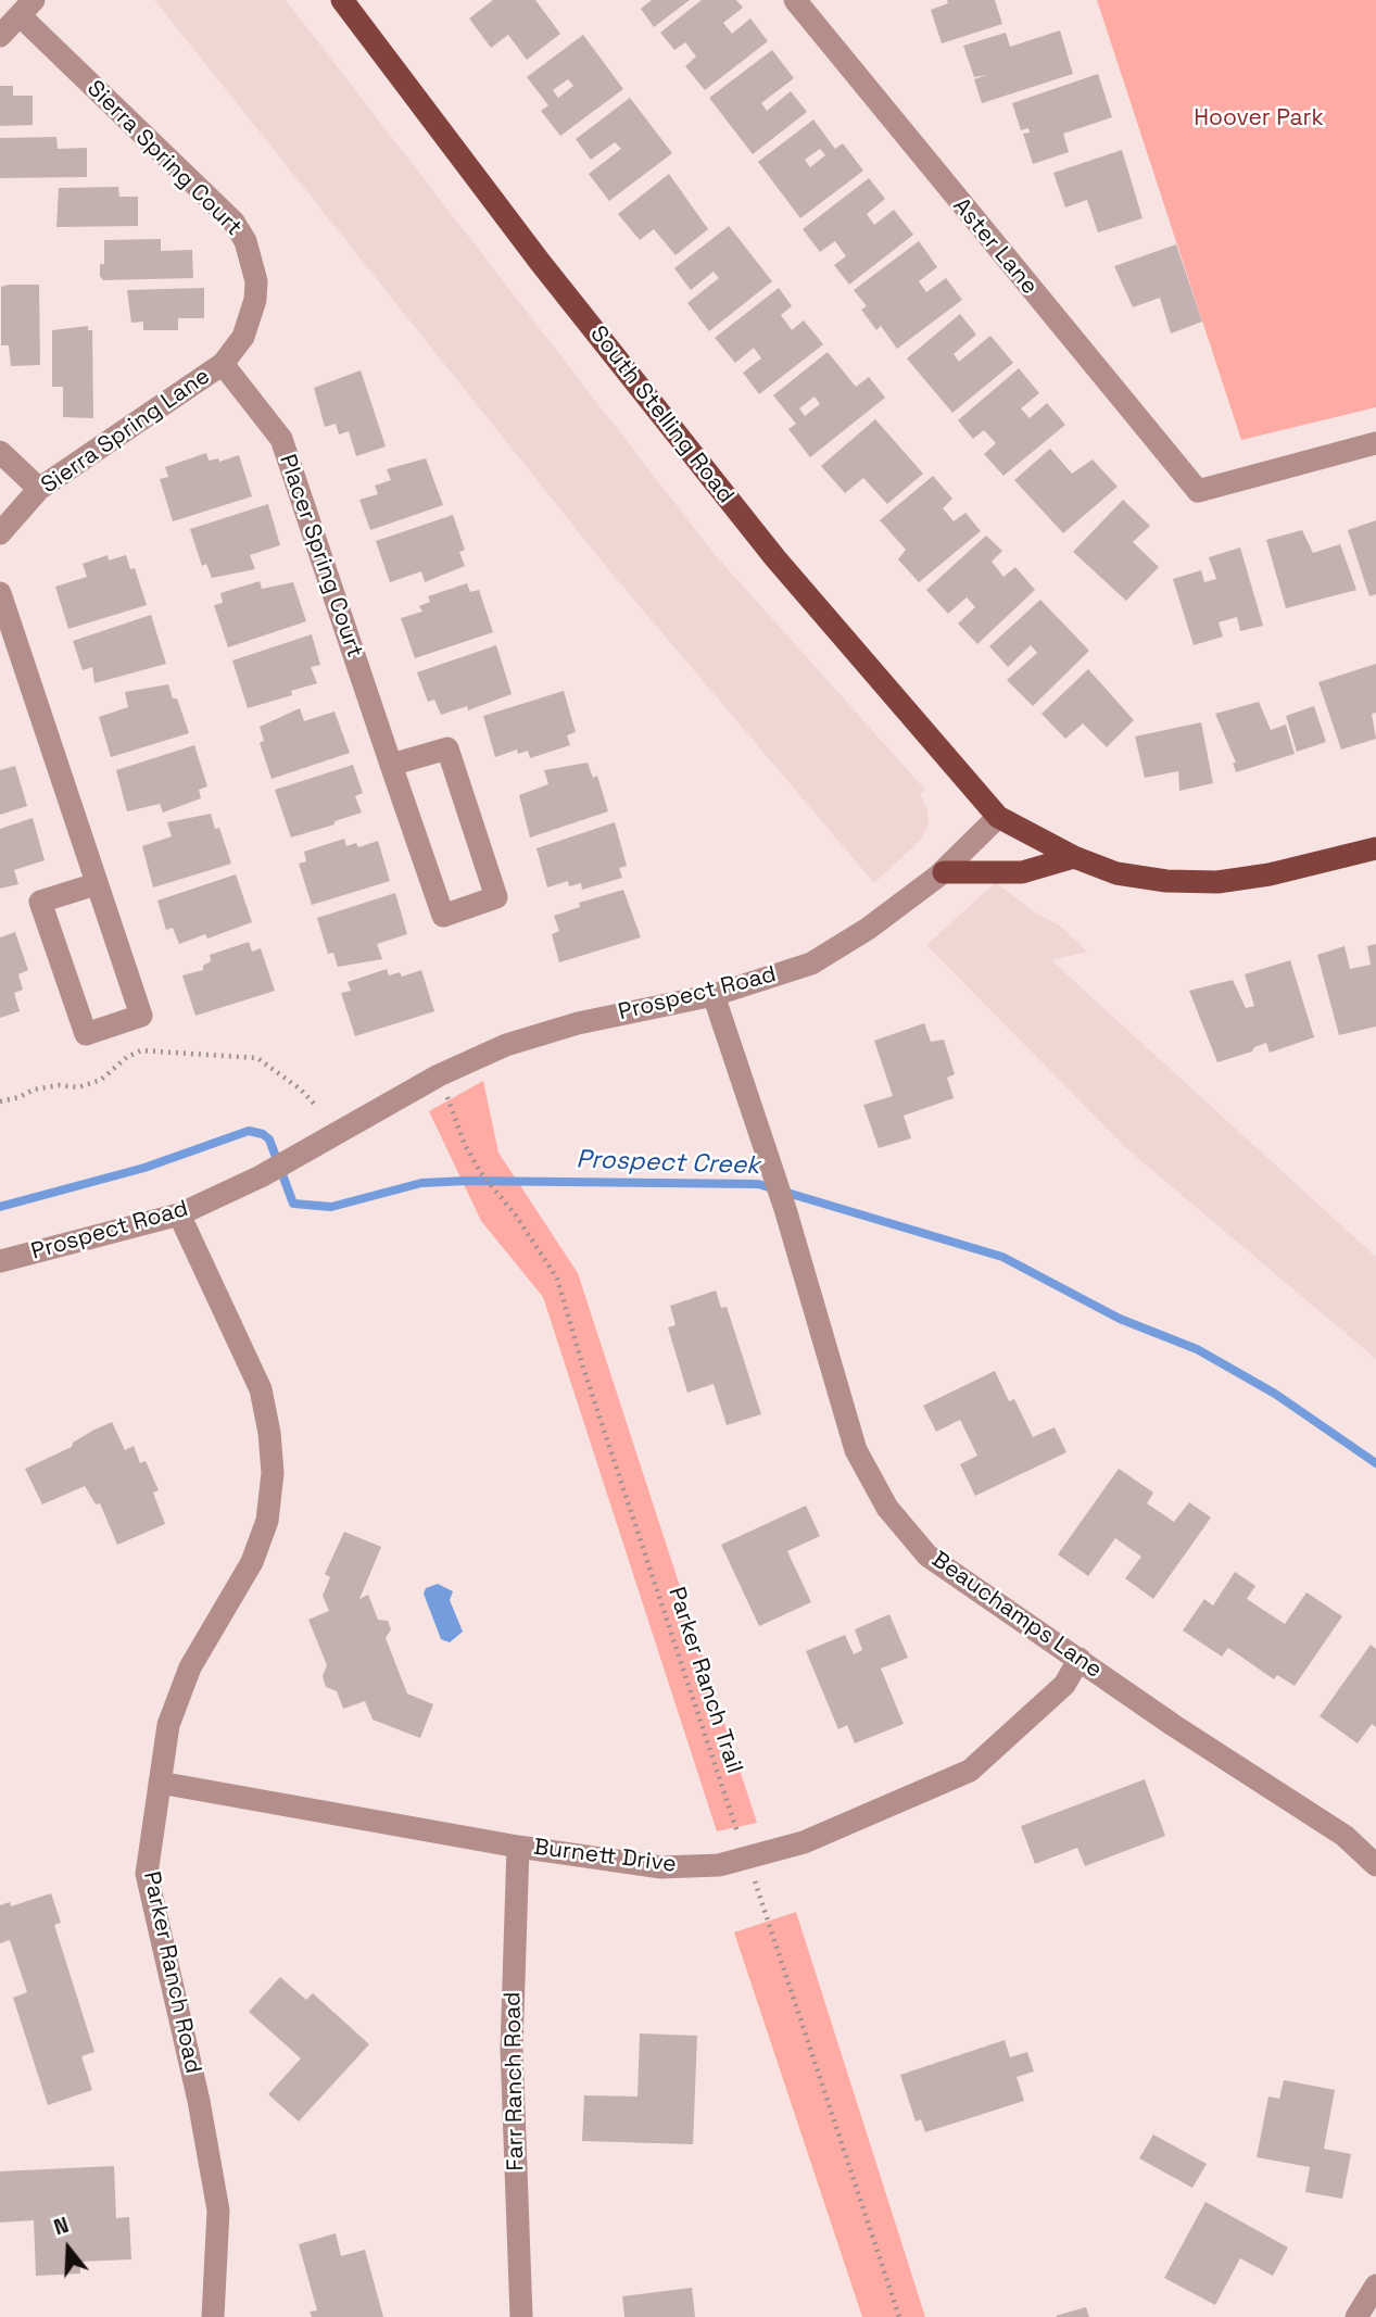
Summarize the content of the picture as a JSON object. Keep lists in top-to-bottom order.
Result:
{
  "streets": {
    "main road": ["South Stelling Road"],
    "street": [
      "Sierra Spring Court",
      "Aster Lane",
      "Sierra Spring Lane",
      "Placer Spring Court",
      "Prospect Road",
      "Beauchamps Lane",
      "Burnett Drive",
      "Parker Ranch Road",
      "Farr Ranch Road"
    ],
    "path": ["Parker Ranch Trail"]
  },
  "crossings": [
    ["Sierra Spring Court", "Sierra Spring Lane"],
    ["Sierra Spring Court", "Placer Spring Court"],
    ["South Stelling Road", "Prospect Road"],
    ["Sierra Spring Lane", "Placer Spring Court"],
    ["Prospect Road", "Beauchamps Lane"],
    ["Prospect Road", "Parker Ranch Trail"],
    ["Prospect Road", "Parker Ranch Road"],
    ["Beauchamps Lane", "Burnett Drive"],
    ["Parker Ranch Trail", "Burnett Drive"],
    ["Burnett Drive", "Parker Ranch Road"],
    ["Burnett Drive", "Farr Ranch Road"]
  ],
  "water": ["Prospect Creek"],
  "parks": ["Hoover Park"],
  "north": "top"
}
